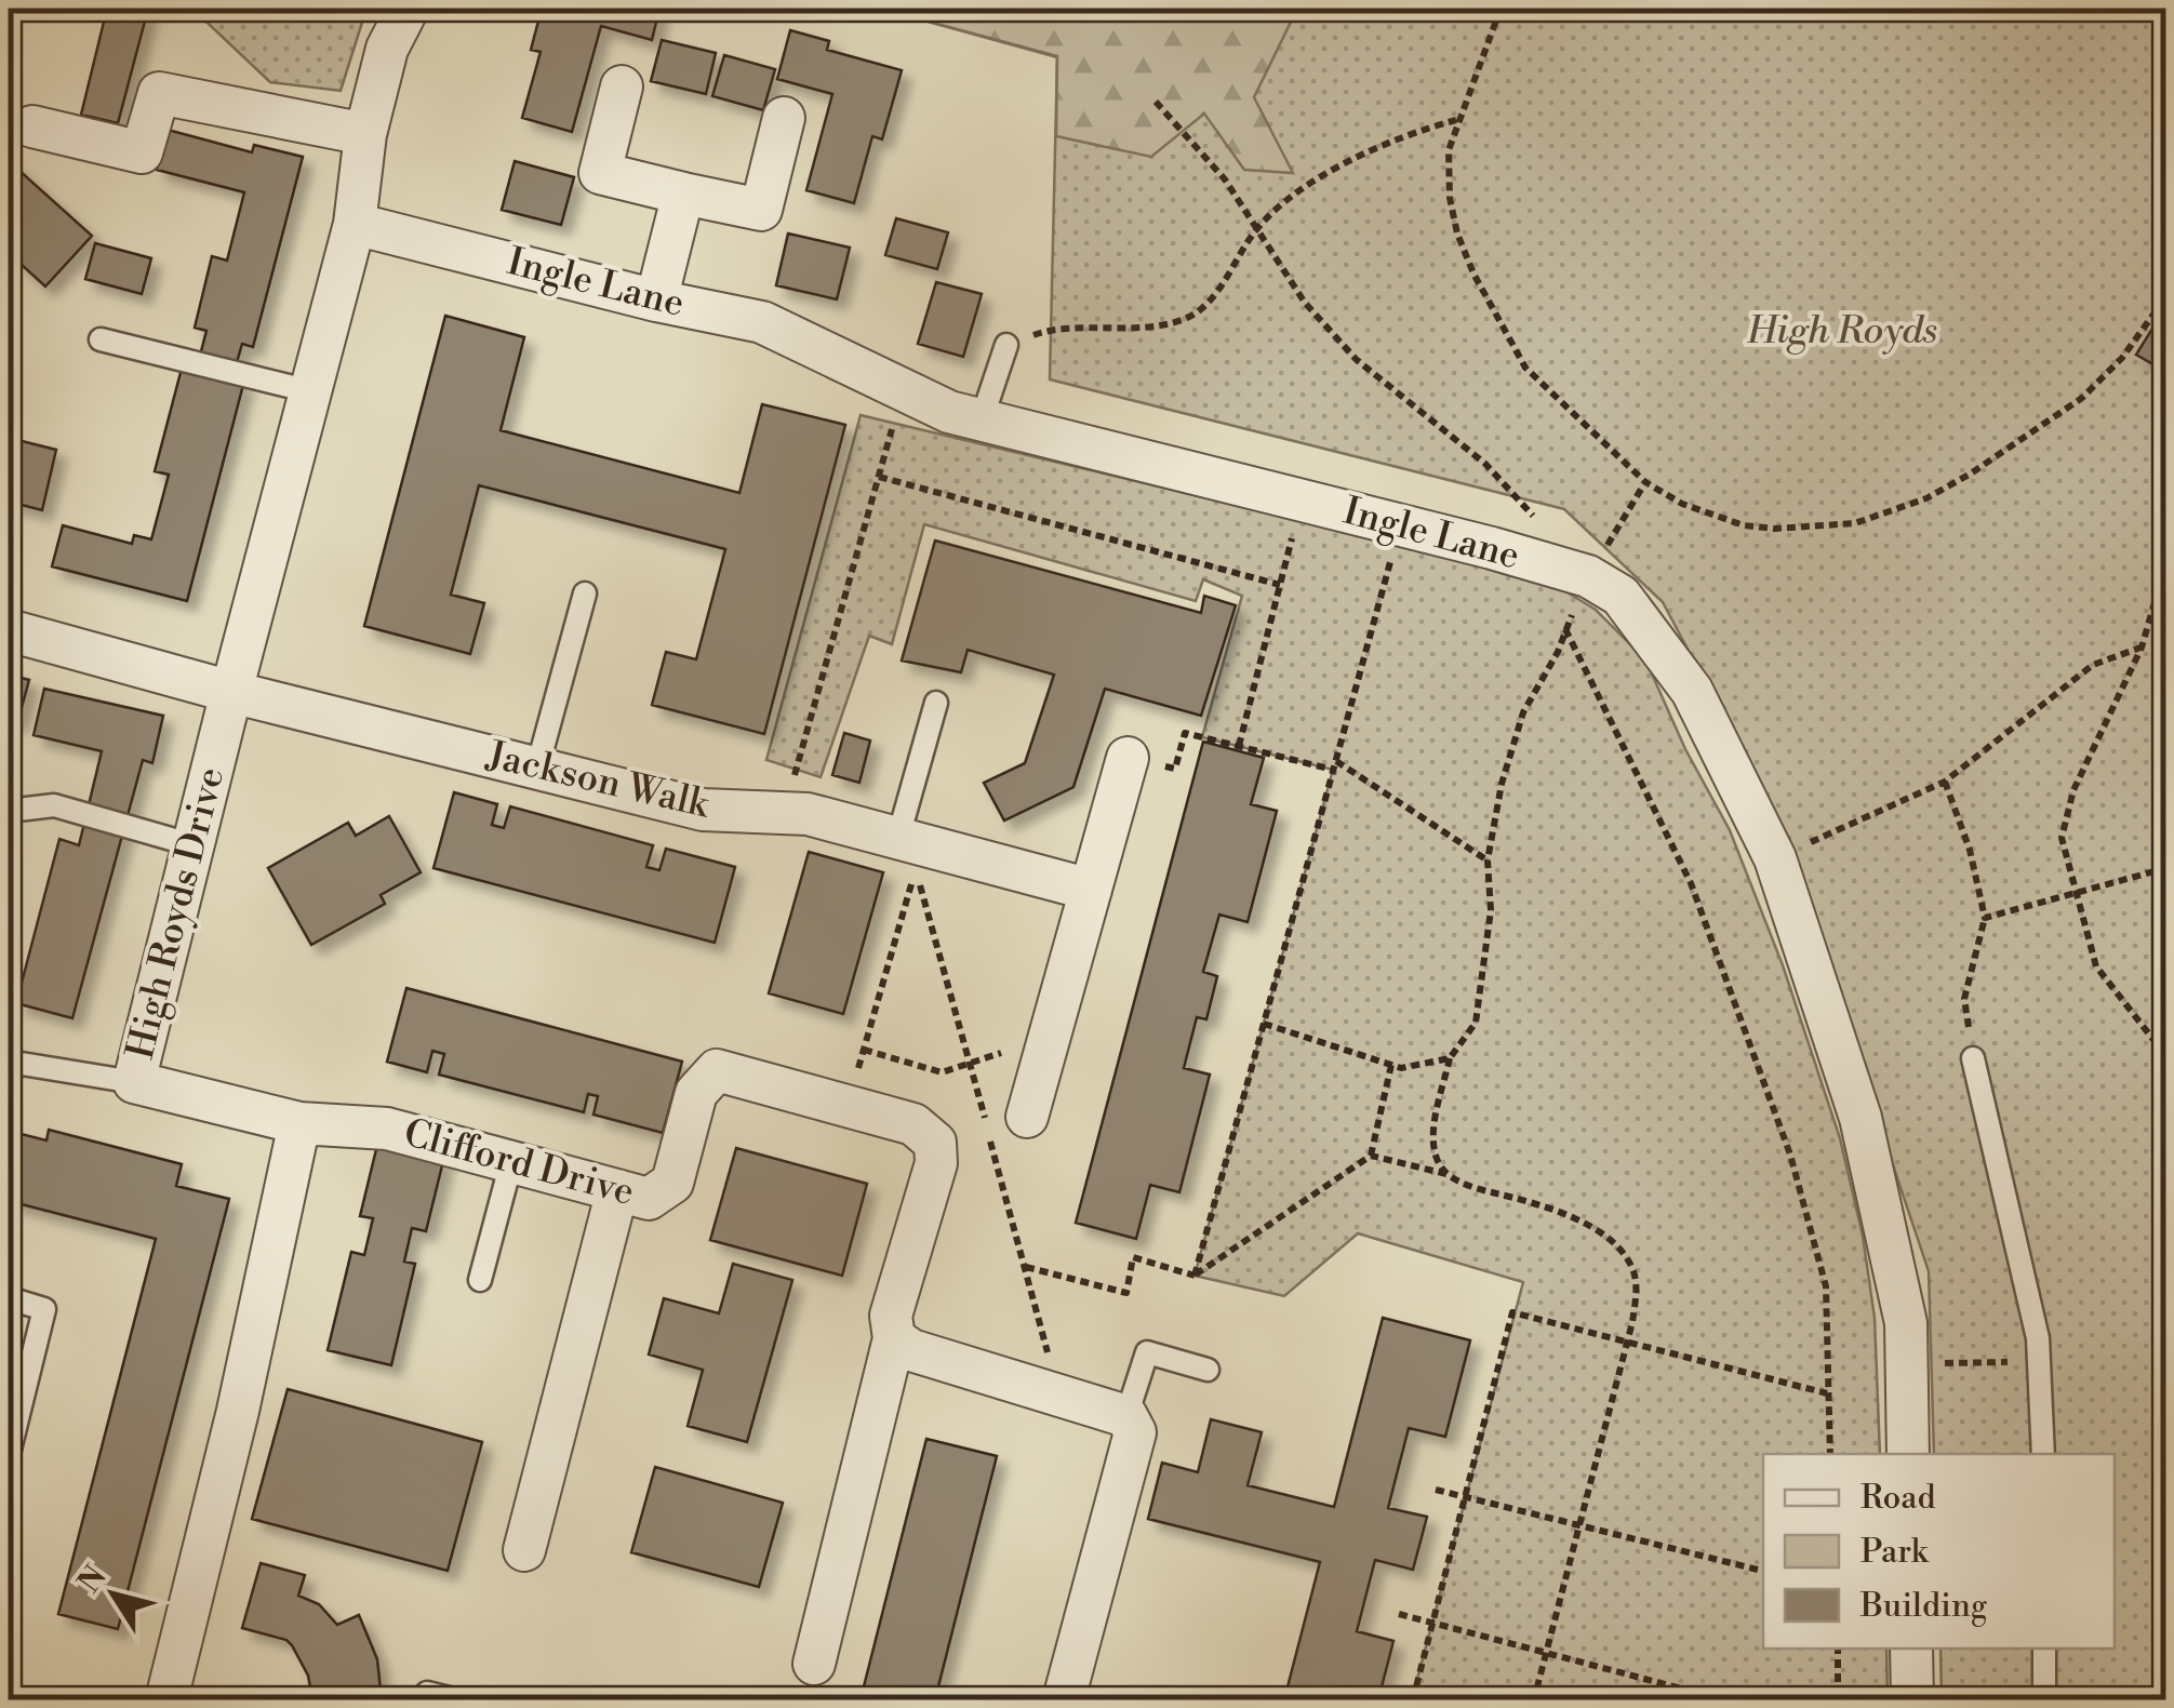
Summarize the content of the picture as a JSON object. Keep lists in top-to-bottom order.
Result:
{
  "streets": {
    "street": [
      "Ingle Lane",
      "Jackson Walk",
      "High Royds Drive",
      "Clifford Drive"
    ]
  },
  "crossings": [
    ["Ingle Lane", "High Royds Drive"],
    ["Jackson Walk", "High Royds Drive"],
    ["High Royds Drive", "Clifford Drive"]
  ],
  "parks": ["High Royds"],
  "legend": ["Road", "Park", "Building"],
  "north": "top left"
}
